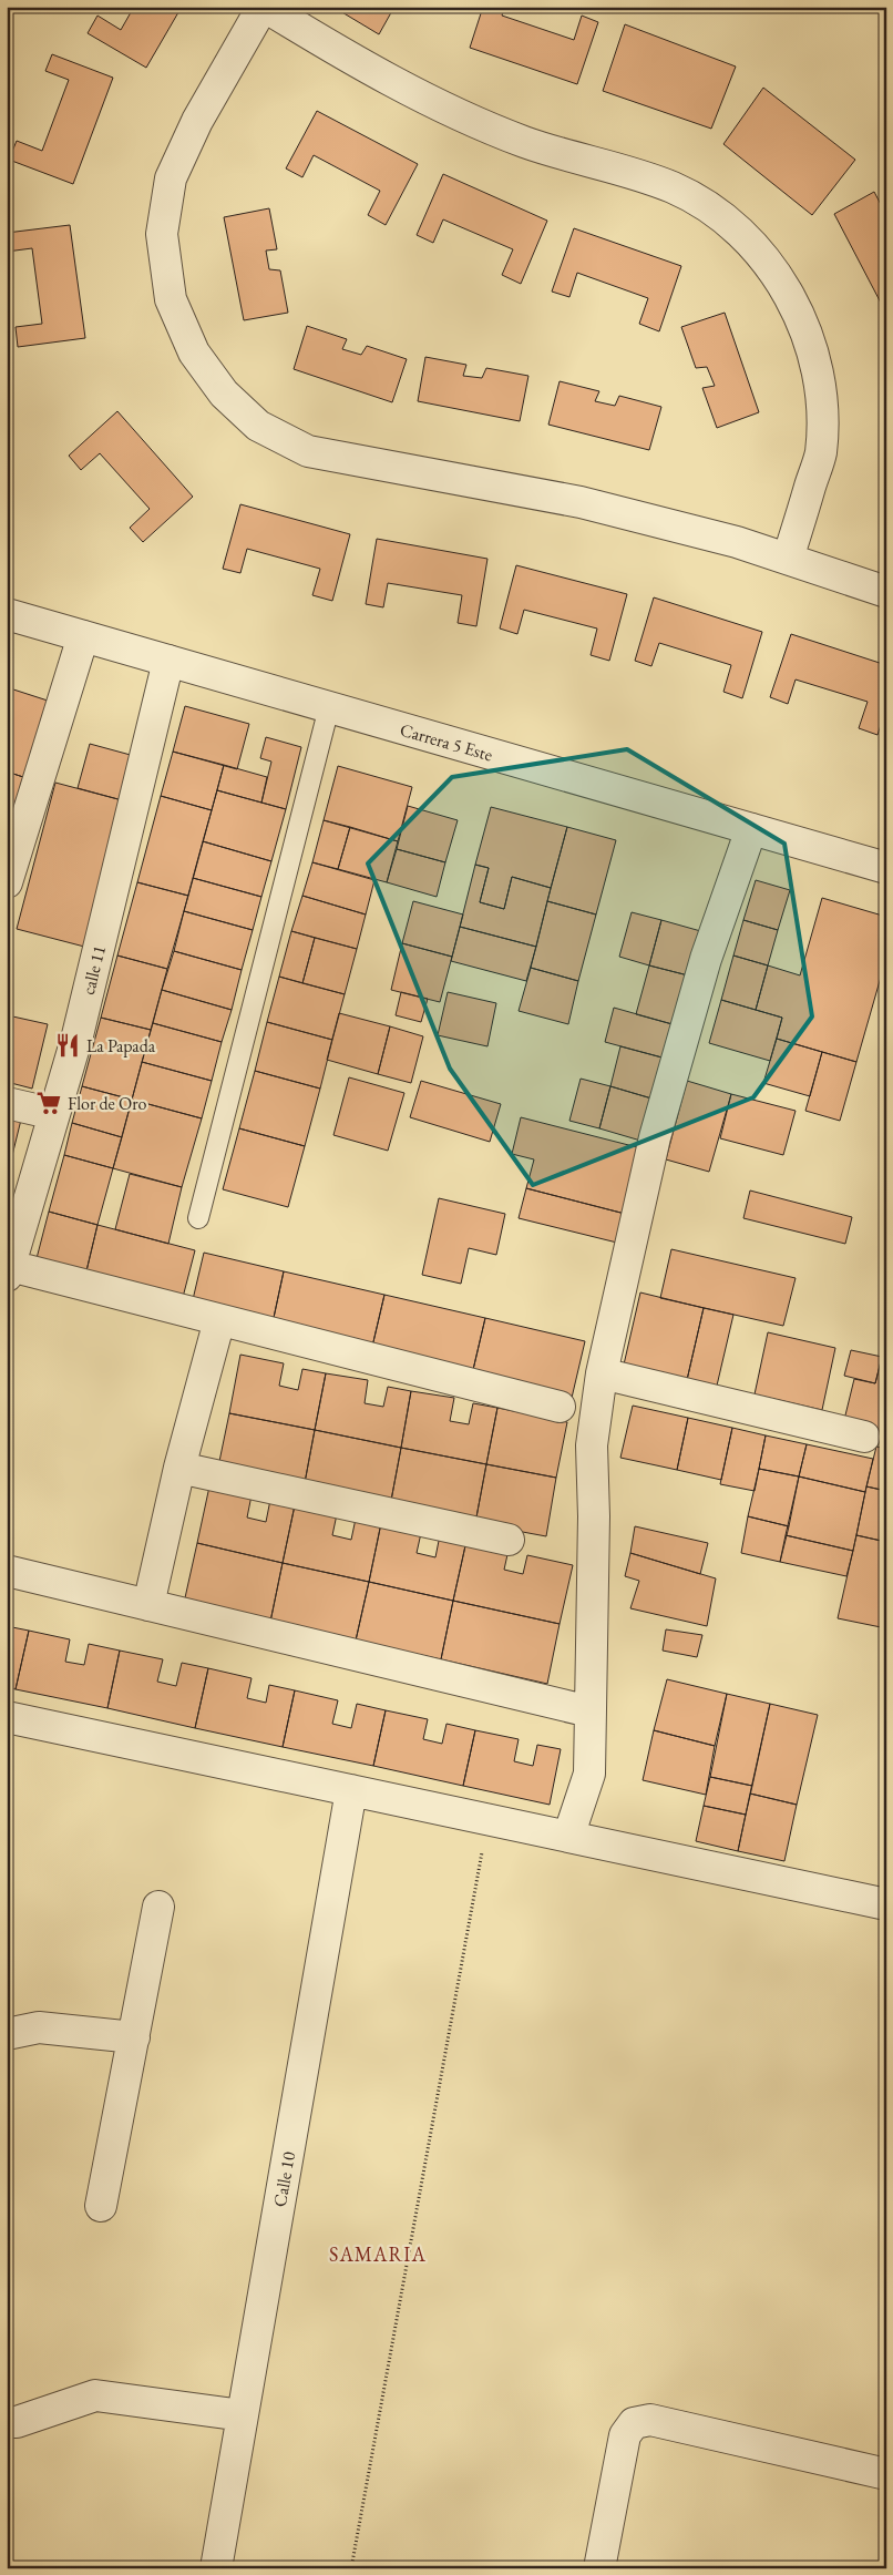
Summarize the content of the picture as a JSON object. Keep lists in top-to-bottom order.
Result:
{
  "streets": {
    "street": ["Carrera 5 Este", "calle 11", "Calle 10"]
  },
  "crossings": [
    ["Carrera 5 Este", "calle 11"]
  ],
  "districts": ["SAMARIA"],
  "places": {
    "restaurant": ["La Papada"],
    "supermarket": ["Flor de Oro"]
  }
}
